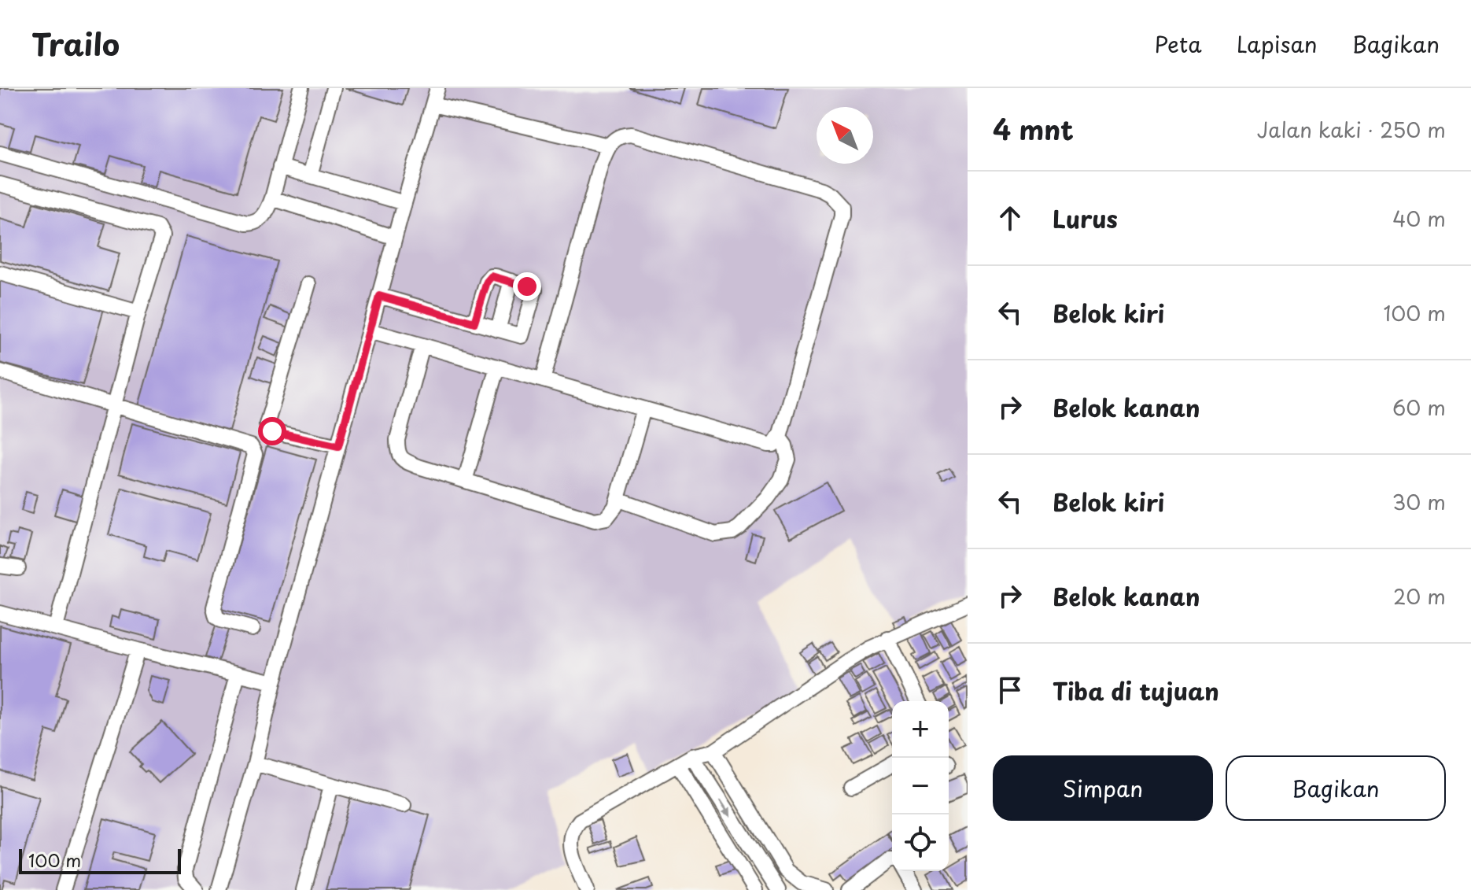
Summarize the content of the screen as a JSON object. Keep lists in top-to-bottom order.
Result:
{
  "scale_bar": "100 m",
  "north": "top left",
  "page": {
    "header": "Trailo",
    "nav": ["Peta", "Lapisan", "Bagikan"],
    "heading": ["4 mnt", "Jalan kaki · 250 m"],
    "list": [
      ["Lurus", "40 m"],
      ["Belok kiri", "100 m"],
      ["Belok kanan", "60 m"],
      ["Belok kiri", "30 m"],
      ["Belok kanan", "20 m"],
      "Tiba di tujuan"
    ],
    "map_buttons": ["+", "−"],
    "buttons": ["Simpan", "Bagikan"],
    "scale": "100 m"
  }
}
